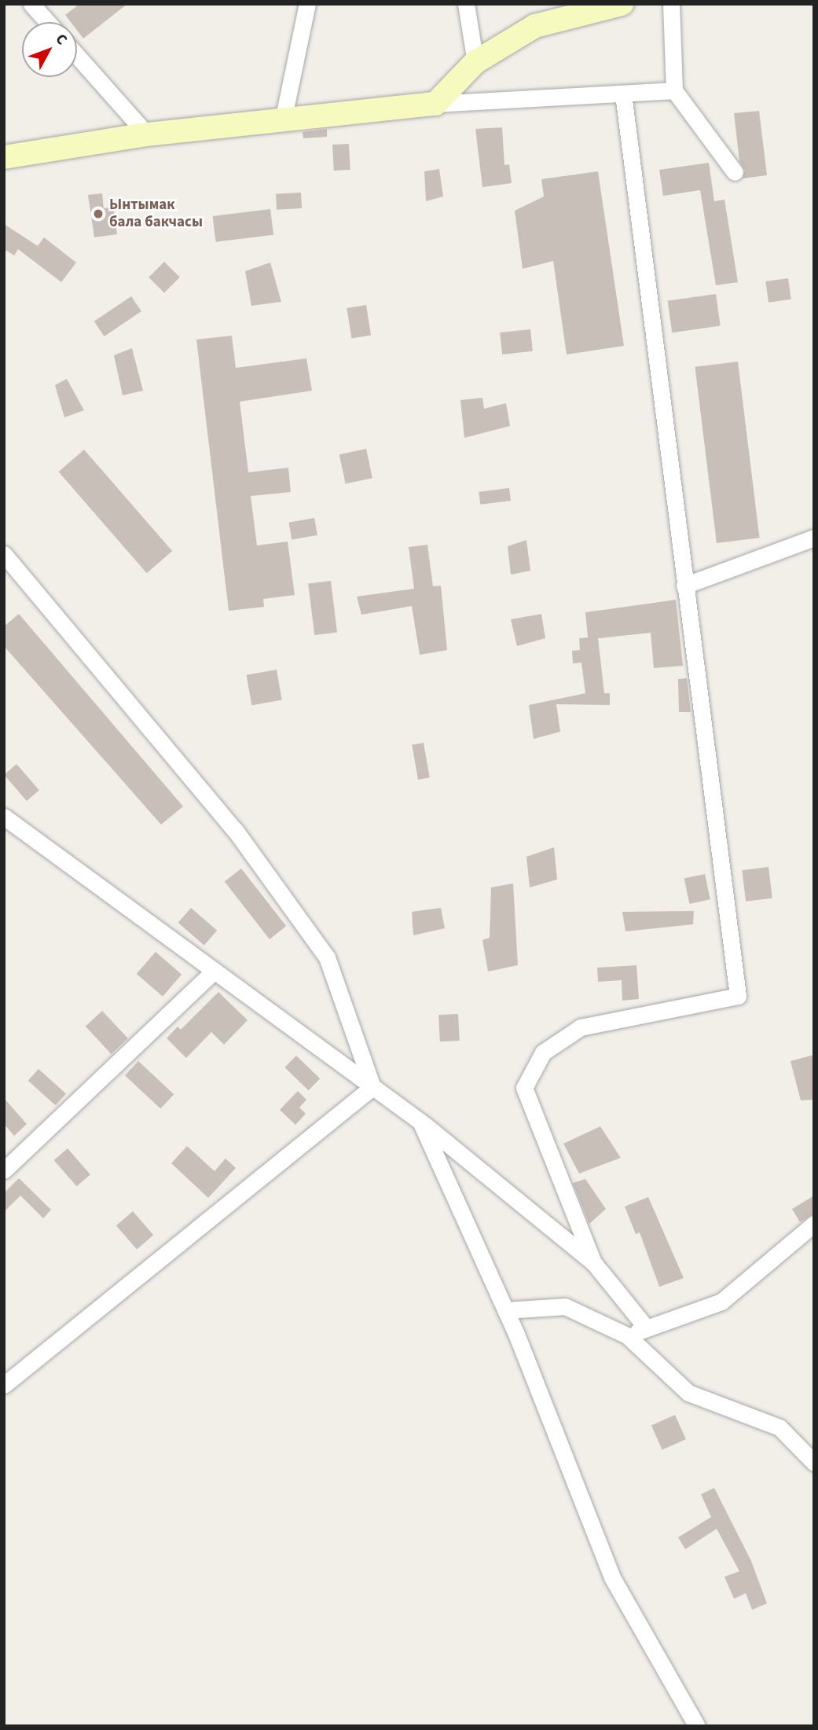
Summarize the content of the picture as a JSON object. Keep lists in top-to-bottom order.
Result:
{
  "places": ["Ынтымак бала бакчасы"],
  "north": "top right"
}
